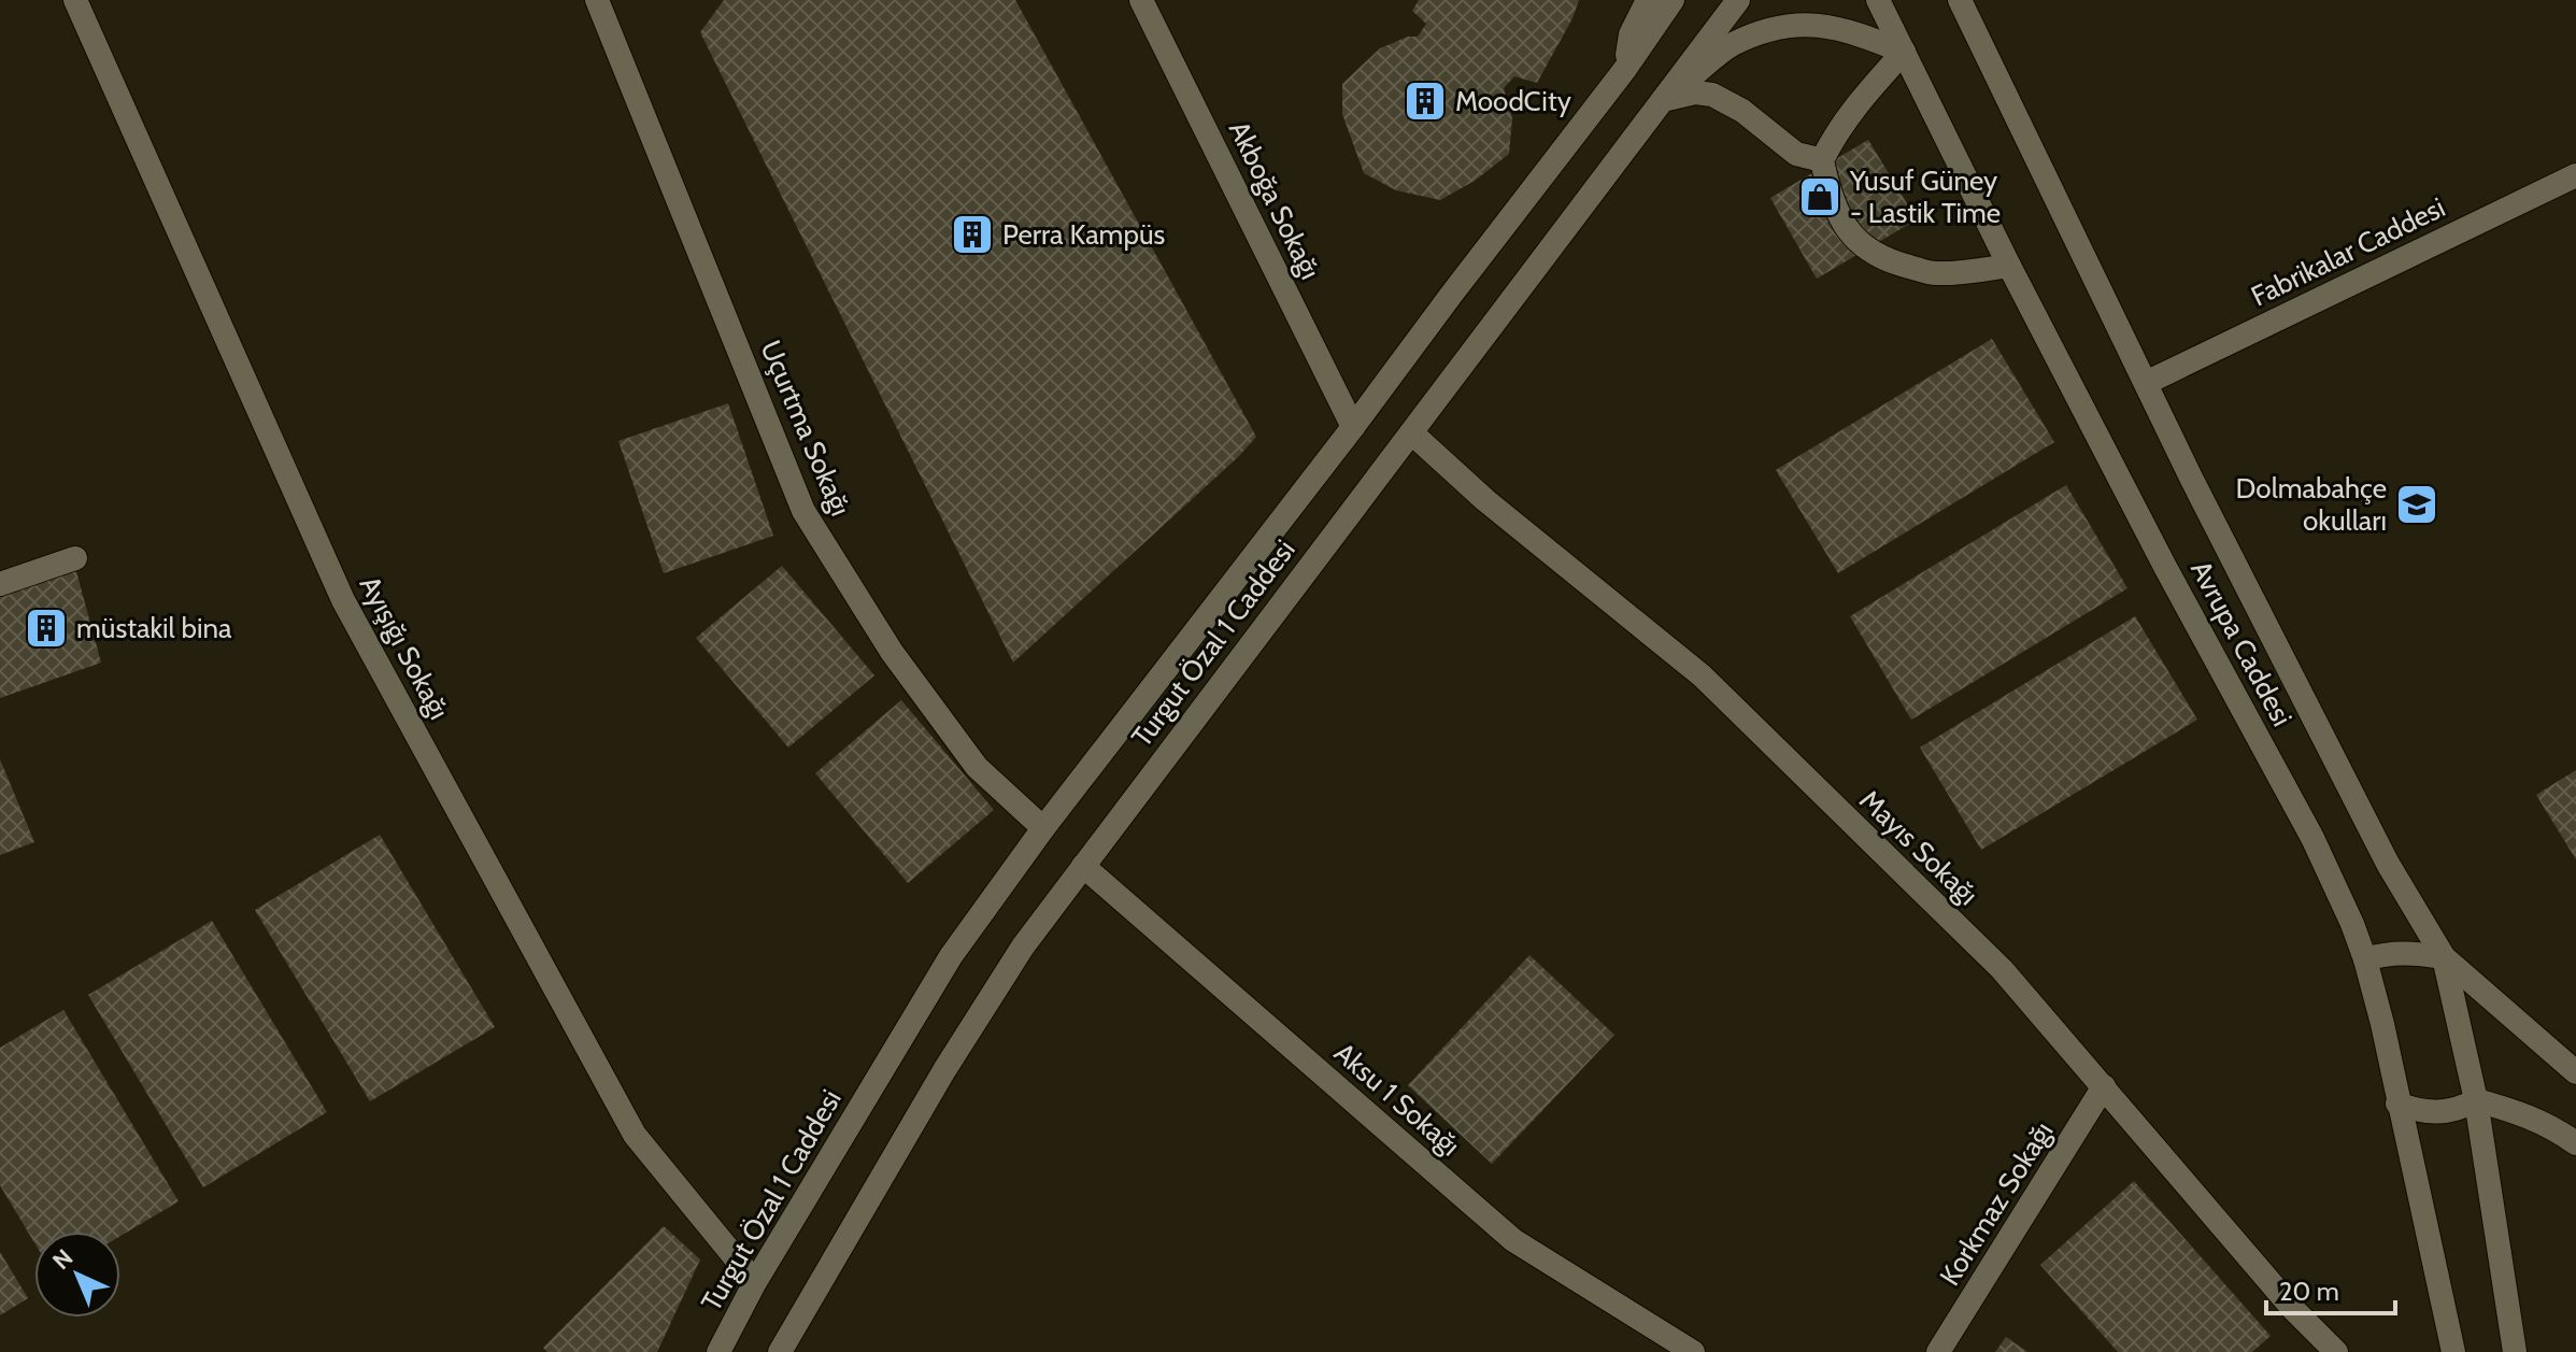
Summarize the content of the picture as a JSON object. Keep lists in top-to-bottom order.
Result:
{
  "streets": {
    "street": [
      "Akboğa Sokağı",
      "Fabrikalar Caddesi",
      "Uçurtma Sokağı",
      "Turgut Özal 1 Caddesi",
      "Avrupa Caddesi",
      "Ayışığı Sokağı",
      "Mayıs Sokağı",
      "Aksu 1 Sokağı",
      "Korkmaz Sokağı"
    ]
  },
  "crossings": [
    ["Akboğa Sokağı", "Turgut Özal 1 Caddesi"],
    ["Fabrikalar Caddesi", "Avrupa Caddesi"],
    ["Uçurtma Sokağı", "Turgut Özal 1 Caddesi"],
    ["Turgut Özal 1 Caddesi", "Ayışığı Sokağı"],
    ["Turgut Özal 1 Caddesi", "Mayıs Sokağı"],
    ["Turgut Özal 1 Caddesi", "Aksu 1 Sokağı"],
    ["Mayıs Sokağı", "Korkmaz Sokağı"]
  ],
  "places": {
    "building": ["MoodCity", "Perra Kampüs", "müstakil bina"],
    "shop": ["Yusuf Güney - Lastik Time"],
    "school or university": ["Dolmabahçe okulları"]
  },
  "scale_bar": "20 m",
  "north": "top left"
}
